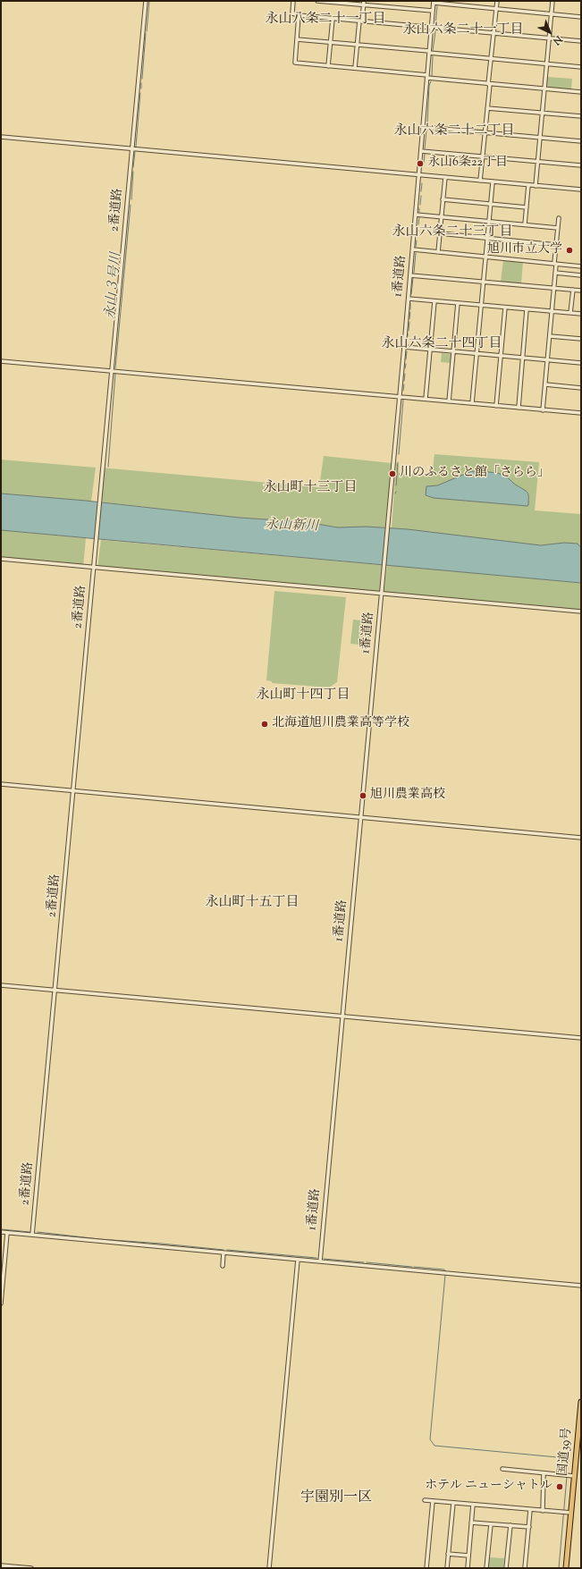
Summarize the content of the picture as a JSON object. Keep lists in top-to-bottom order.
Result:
{
  "streets": {
    "highway": ["国道39号"],
    "street": ["2番道路", "1番道路"]
  },
  "districts": [
    "永山八条二十一丁目",
    "永山六条二十一丁目",
    "永山六条二十二丁目",
    "永山六条二十三丁目",
    "永山六条二十四丁目",
    "永山町十三丁目",
    "永山町十四丁目",
    "永山町十五丁目",
    "宇園別一区"
  ],
  "water": ["永山３号川", "永山新川"],
  "places": [
    "永山6条22丁目",
    "旭川市立大学",
    "川のふるさと館「さらら」",
    "北海道旭川農業高等学校",
    "旭川農業高校",
    "ホテル ニューシャトル"
  ],
  "north": "bottom right"
}
